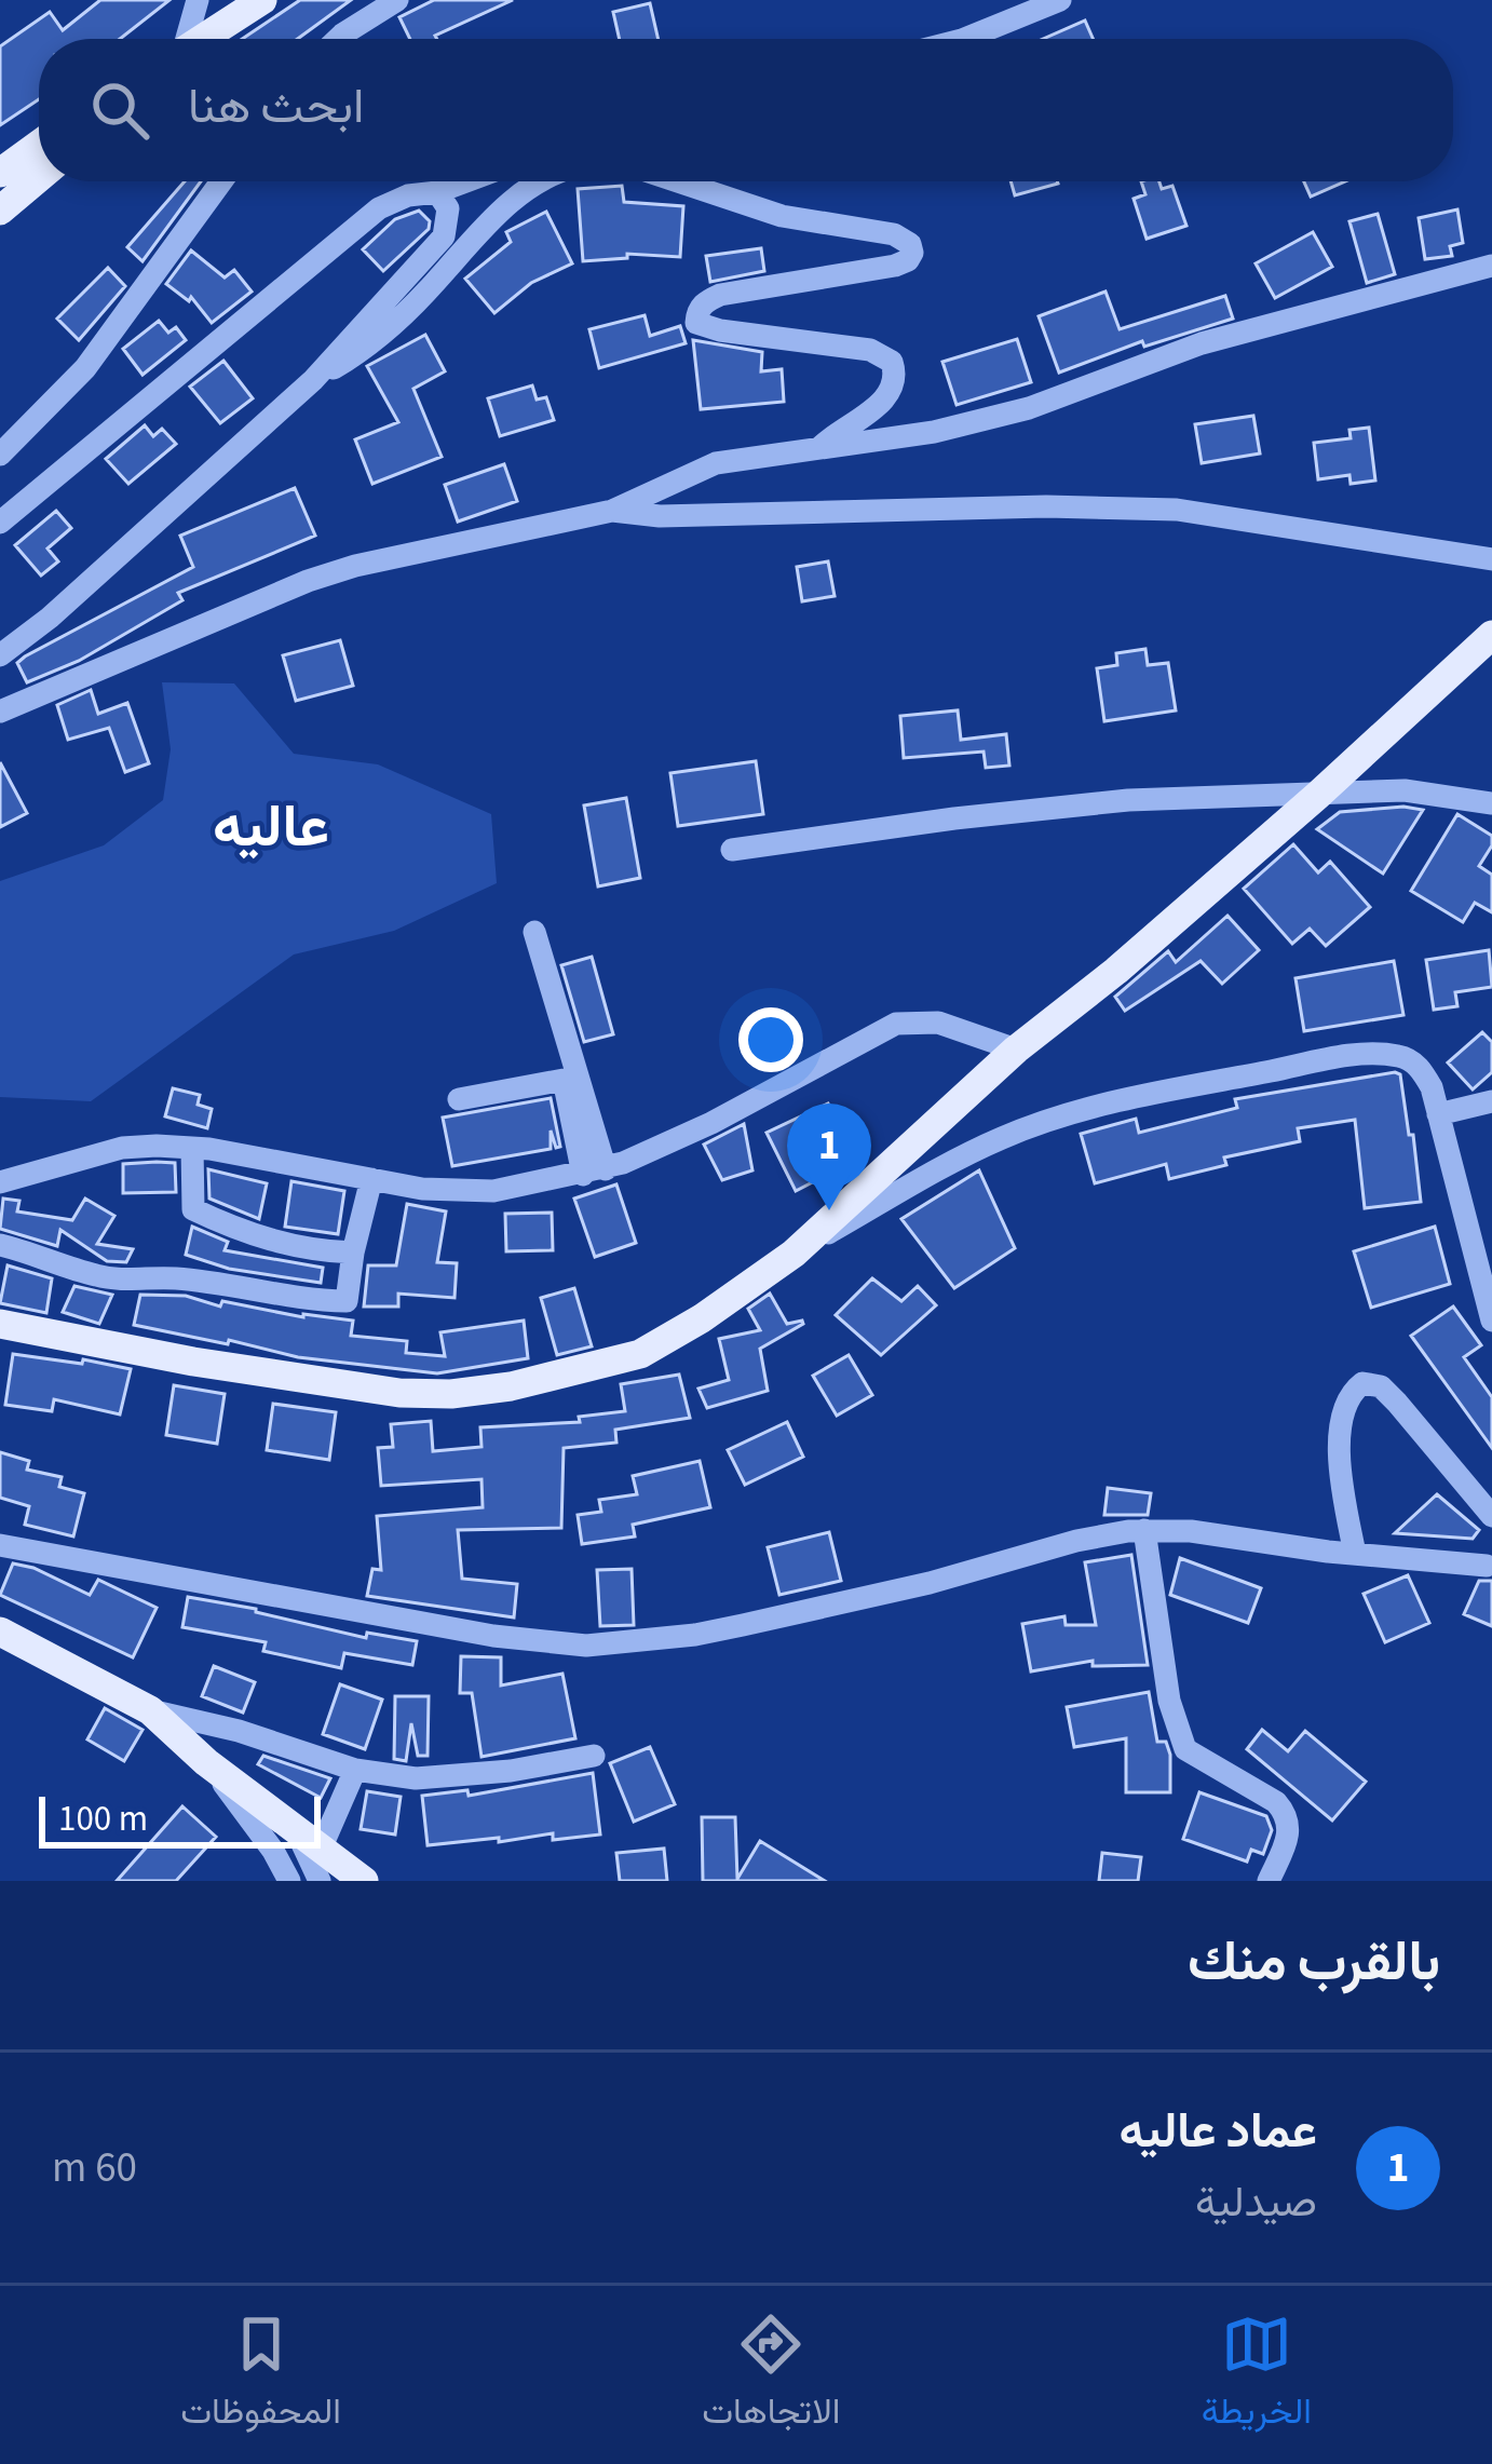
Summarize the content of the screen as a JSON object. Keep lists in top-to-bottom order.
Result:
{
  "districts": ["عاليه"],
  "scale_bar": "100 m",
  "page": {
    "search": "ابحث هنا",
    "pins": "1",
    "scale": "100 m",
    "heading": "بالقرب منك",
    "list": [
      {
        "mark": "1",
        "name": "عماد عاليه",
        "note": "صيدلية",
        "value": "60 m"
      }
    ],
    "nav": ["الخريطة", "الاتجاهات", "المحفوظات"]
  }
}
